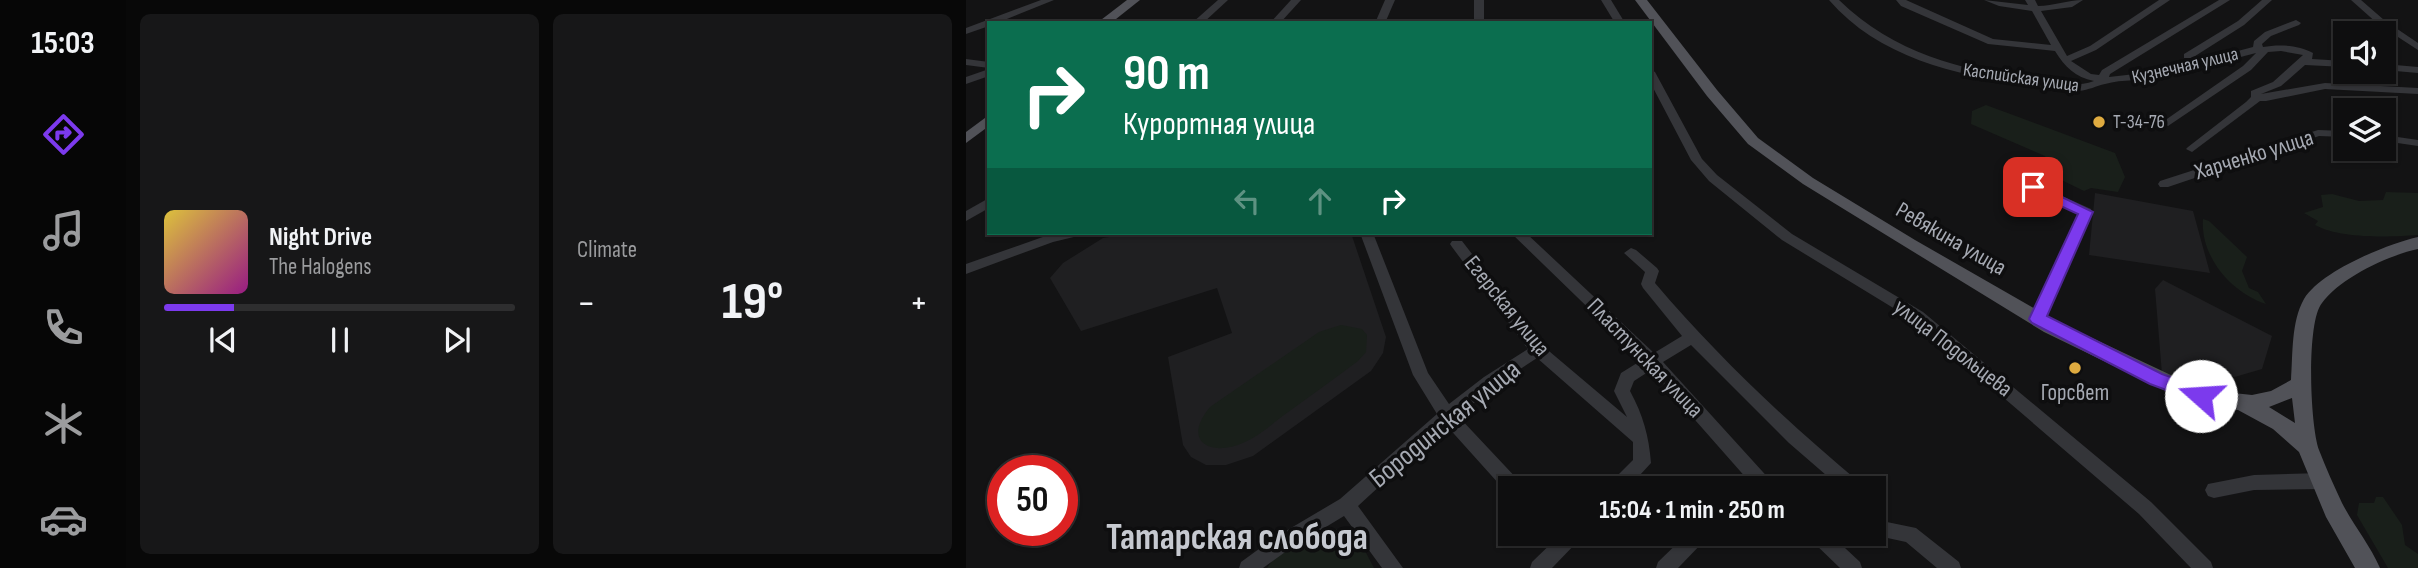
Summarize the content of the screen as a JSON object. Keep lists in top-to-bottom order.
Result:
{
  "streets": {
    "main road": ["Ревякина улица"],
    "street": [
      "Кузнечная улица",
      "Каспийская улица",
      "Харченко улица",
      "Егерская улица",
      "улица Подольцева",
      "Пластунская улица",
      "Бородинская улица"
    ]
  },
  "crossings": [
    ["Кузнечная улица", "Каспийская улица"],
    ["Егерская улица", "Бородинская улица"]
  ],
  "districts": ["Татарская слобода"],
  "places": ["Т-34-76", "Горсвет"],
  "page": {
    "tabs": "15:03",
    "tile": "Climate",
    "turn": ["90 m", "Курортная улица"],
    "song": ["Night Drive", "The Halogens"],
    "heat": ["−", "19°", "+"],
    "limit": "50",
    "trip": "15:04 · 1 min · 250 m"
  }
}
